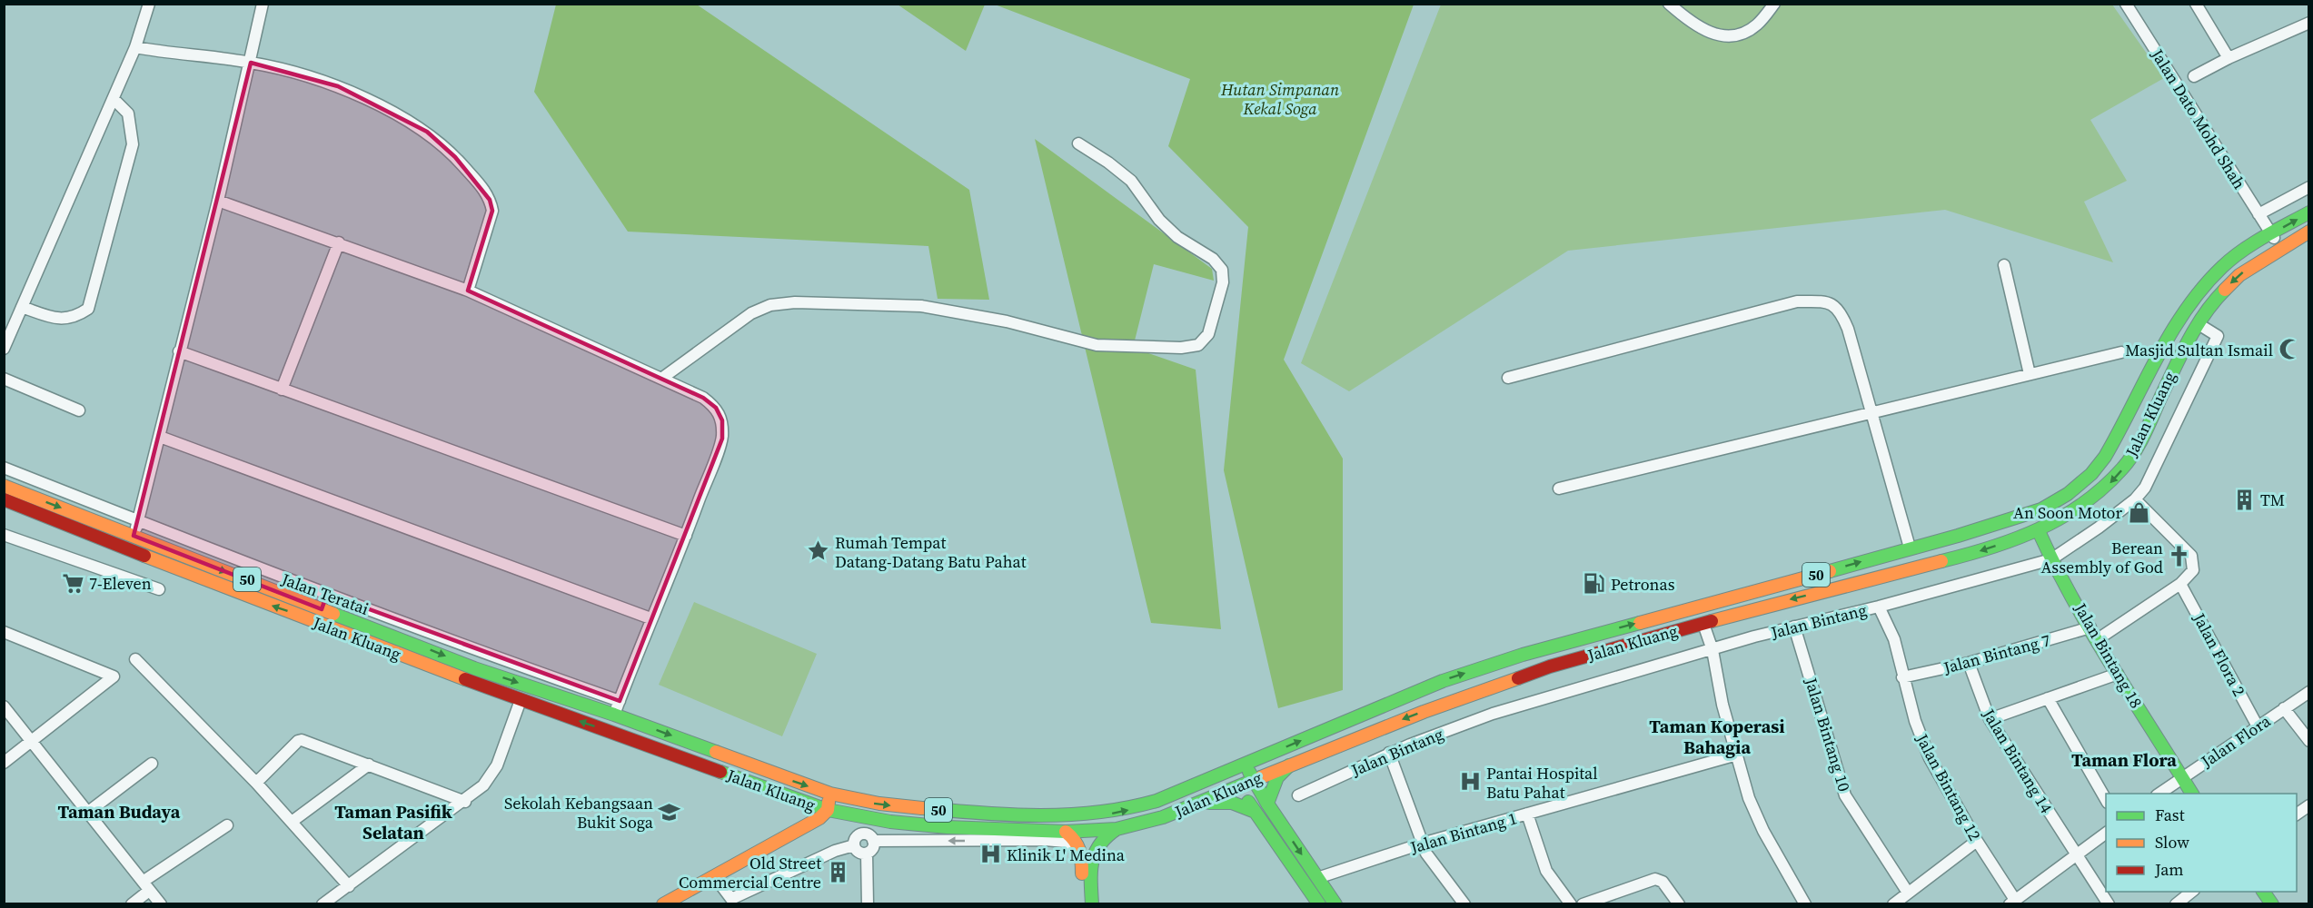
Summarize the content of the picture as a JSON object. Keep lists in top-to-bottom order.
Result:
{
  "streets": {
    "main road": ["Jalan Kluang", "50", "Jalan Bintang 18"],
    "street": [
      "Jalan Dato Mohd Shah",
      "Jalan Teratai",
      "Jalan Bintang",
      "Jalan Bintang 7",
      "Jalan Flora 2",
      "Jalan Bintang 10",
      "Jalan Flora",
      "Jalan Bintang 14",
      "Jalan Bintang 12",
      "Jalan Bintang 1"
    ]
  },
  "crossings": [
    ["Jalan Dato Mohd Shah", "Jalan Kluang"],
    ["Jalan Kluang", "Jalan Teratai"],
    ["Jalan Kluang", "Jalan Bintang"],
    ["Jalan Kluang", "Jalan Bintang 18"],
    ["Jalan Bintang", "Jalan Bintang 18"],
    ["Jalan Bintang", "Jalan Bintang 10"],
    ["Jalan Bintang", "Jalan Bintang 12"],
    ["Jalan Bintang 7", "Jalan Bintang 18"],
    ["Jalan Bintang 7", "Jalan Bintang 14"],
    ["Jalan Bintang 7", "Jalan Bintang 12"],
    ["Jalan Flora 2", "Jalan Flora"],
    ["Jalan Bintang 18", "Jalan Flora"]
  ],
  "districts": [
    "Taman Koperasi Bahagia",
    "Taman Flora",
    "Taman Budaya",
    "Taman Pasifik Selatan"
  ],
  "parks": ["Hutan Simpanan Kekal Soga"],
  "places": {
    "mosque": ["Masjid Sultan Ismail"],
    "building": ["TM", "Old Street Commercial Centre"],
    "shop": ["An Soon Motor"],
    "place": ["Rumah Tempat Datang-Datang Batu Pahat"],
    "church": ["Berean Assembly of God"],
    "supermarket": ["7-Eleven"],
    "fuel station": ["Petronas"],
    "hospital": ["Pantai Hospital Batu Pahat", "Klinik L' Medina"],
    "school or university": ["Sekolah Kebangsaan Bukit Soga"]
  },
  "legend": ["Fast", "Slow", "Jam"]
}
